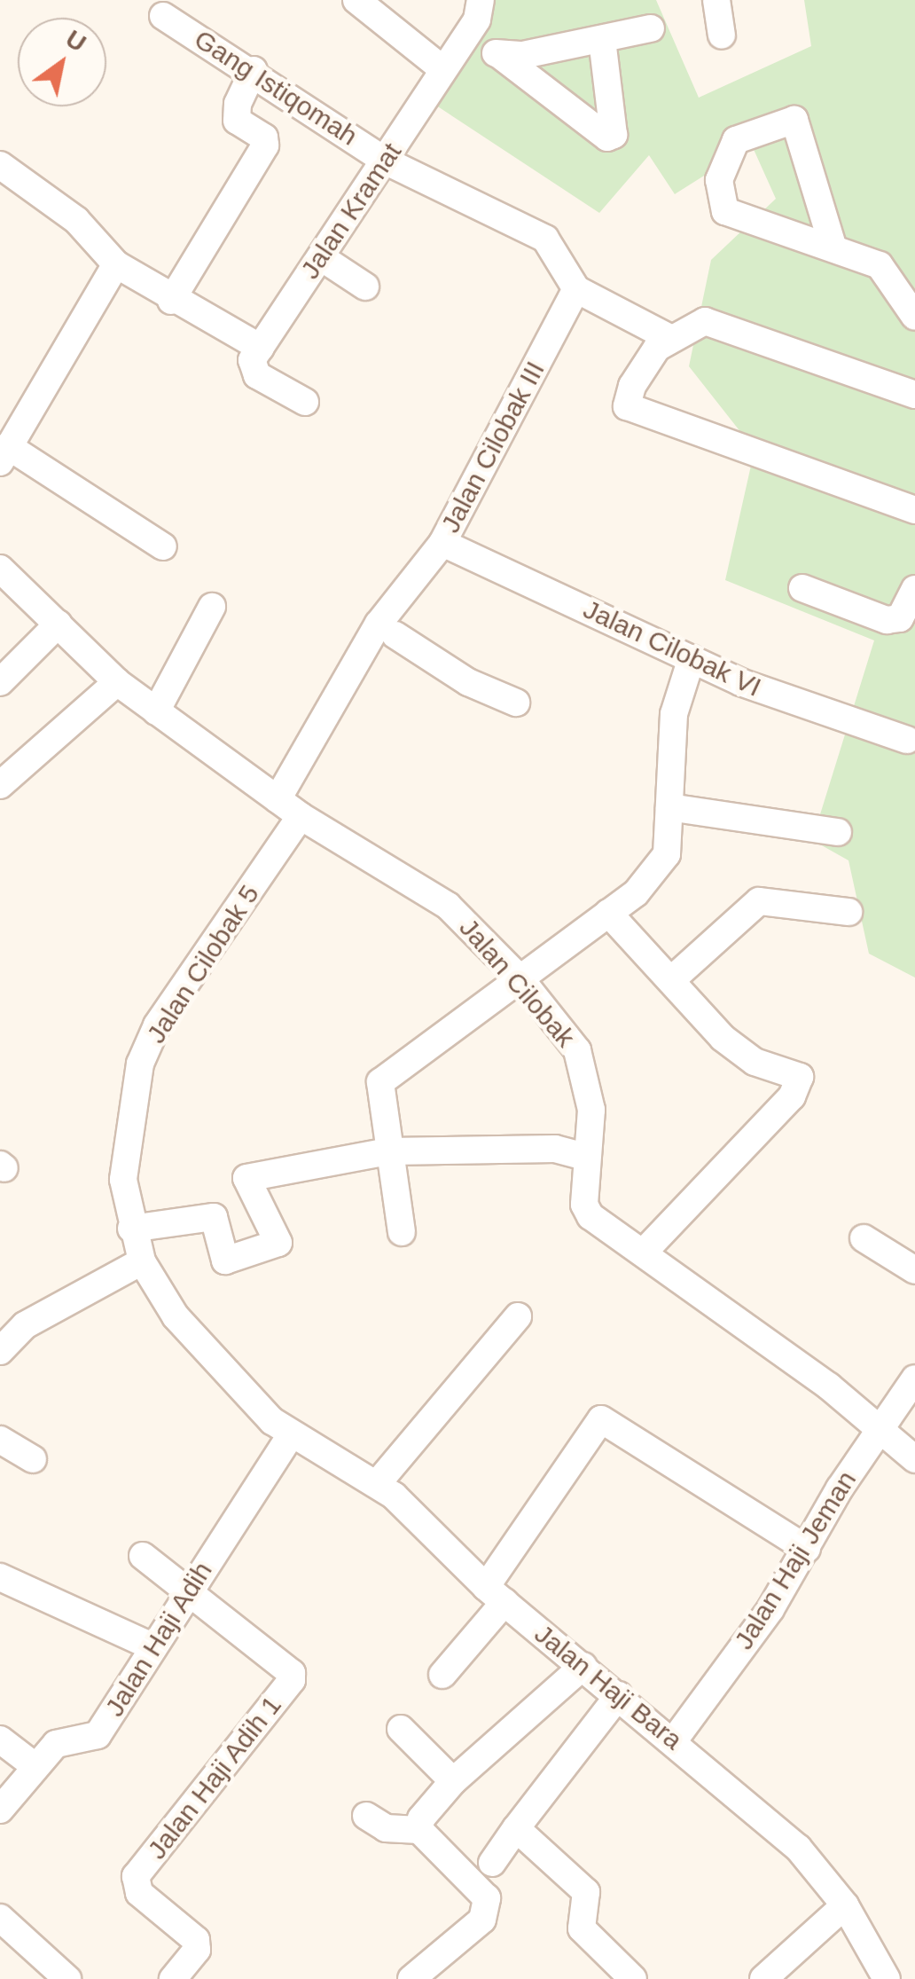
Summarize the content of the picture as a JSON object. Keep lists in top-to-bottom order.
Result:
{
  "streets": {
    "street": [
      "Gang Istiqomah",
      "Jalan Kramat",
      "Jalan Cilobak III",
      "Jalan Cilobak VI",
      "Jalan Cilobak 5",
      "Jalan Cilobak",
      "Jalan Haji Jeman",
      "Jalan Haji Adih",
      "Jalan Haji Bara",
      "Jalan Haji Adih 1"
    ]
  },
  "crossings": [
    ["Gang Istiqomah", "Jalan Kramat"],
    ["Jalan Cilobak III", "Jalan Cilobak VI"],
    ["Jalan Cilobak III", "Jalan Cilobak"],
    ["Jalan Cilobak 5", "Jalan Cilobak"],
    ["Jalan Cilobak 5", "Jalan Haji Adih"],
    ["Jalan Cilobak 5", "Jalan Haji Bara"],
    ["Jalan Cilobak", "Jalan Haji Jeman"],
    ["Jalan Haji Jeman", "Jalan Haji Bara"],
    ["Jalan Haji Adih", "Jalan Haji Bara"],
    ["Jalan Haji Adih", "Jalan Haji Adih 1"]
  ],
  "north": "top right"
}
